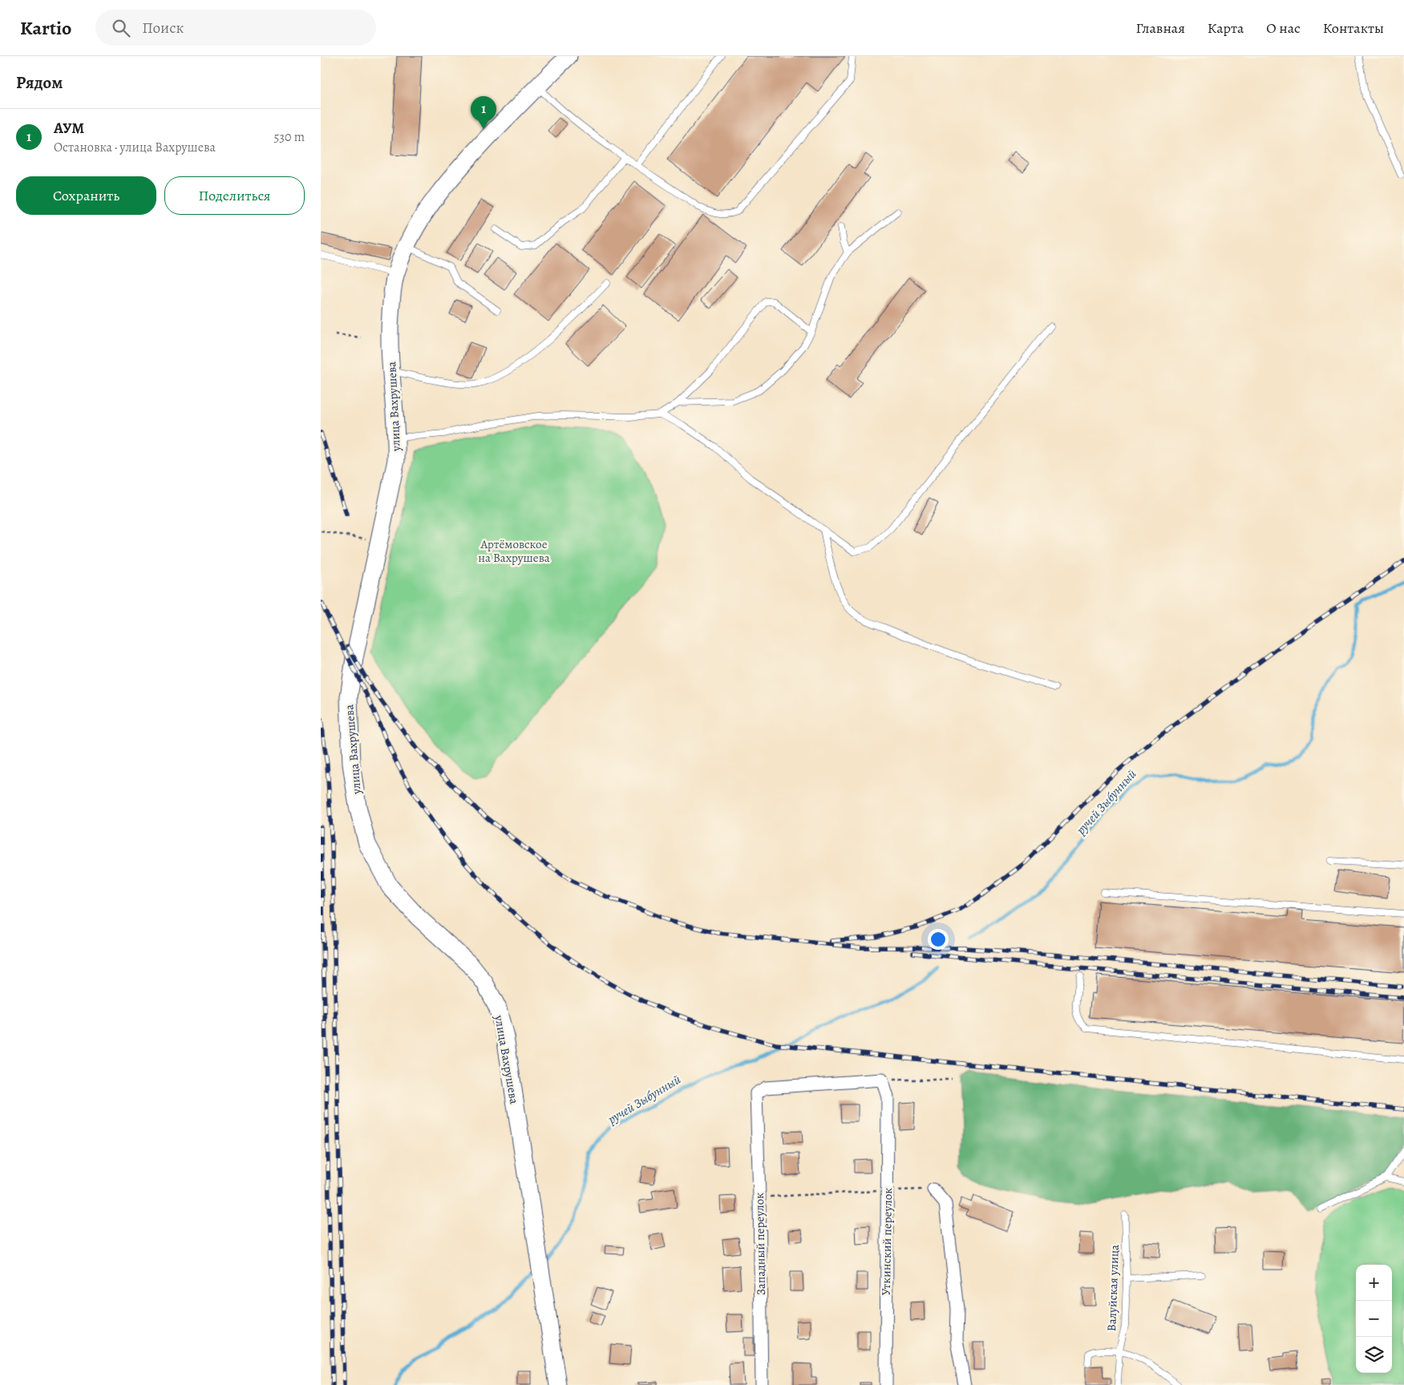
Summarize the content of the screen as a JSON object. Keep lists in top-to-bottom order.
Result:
{
  "streets": {
    "main road": ["улица Вахрушева"],
    "street": ["Уткинский переулок", "Западный переулок"],
    "lane": ["Валуйская улица"]
  },
  "crossings": [
    ["Уткинский переулок", "Западный переулок"]
  ],
  "water": ["ручей Зыбунный"],
  "parks": ["Артёмовское на Вахрушева"],
  "page": {
    "header": "Kartio",
    "search": "Поиск",
    "nav": [
      "Главная",
      "Карта",
      "О нас",
      "Контакты"
    ],
    "heading": "Рядом",
    "pins": "1",
    "list": [
      {
        "mark": "1",
        "name": "АУМ",
        "note": "Остановка · улица Вахрушева",
        "value": "530 m"
      }
    ],
    "buttons": ["Сохранить", "Поделиться"],
    "map_buttons": ["+", "−"]
  }
}
